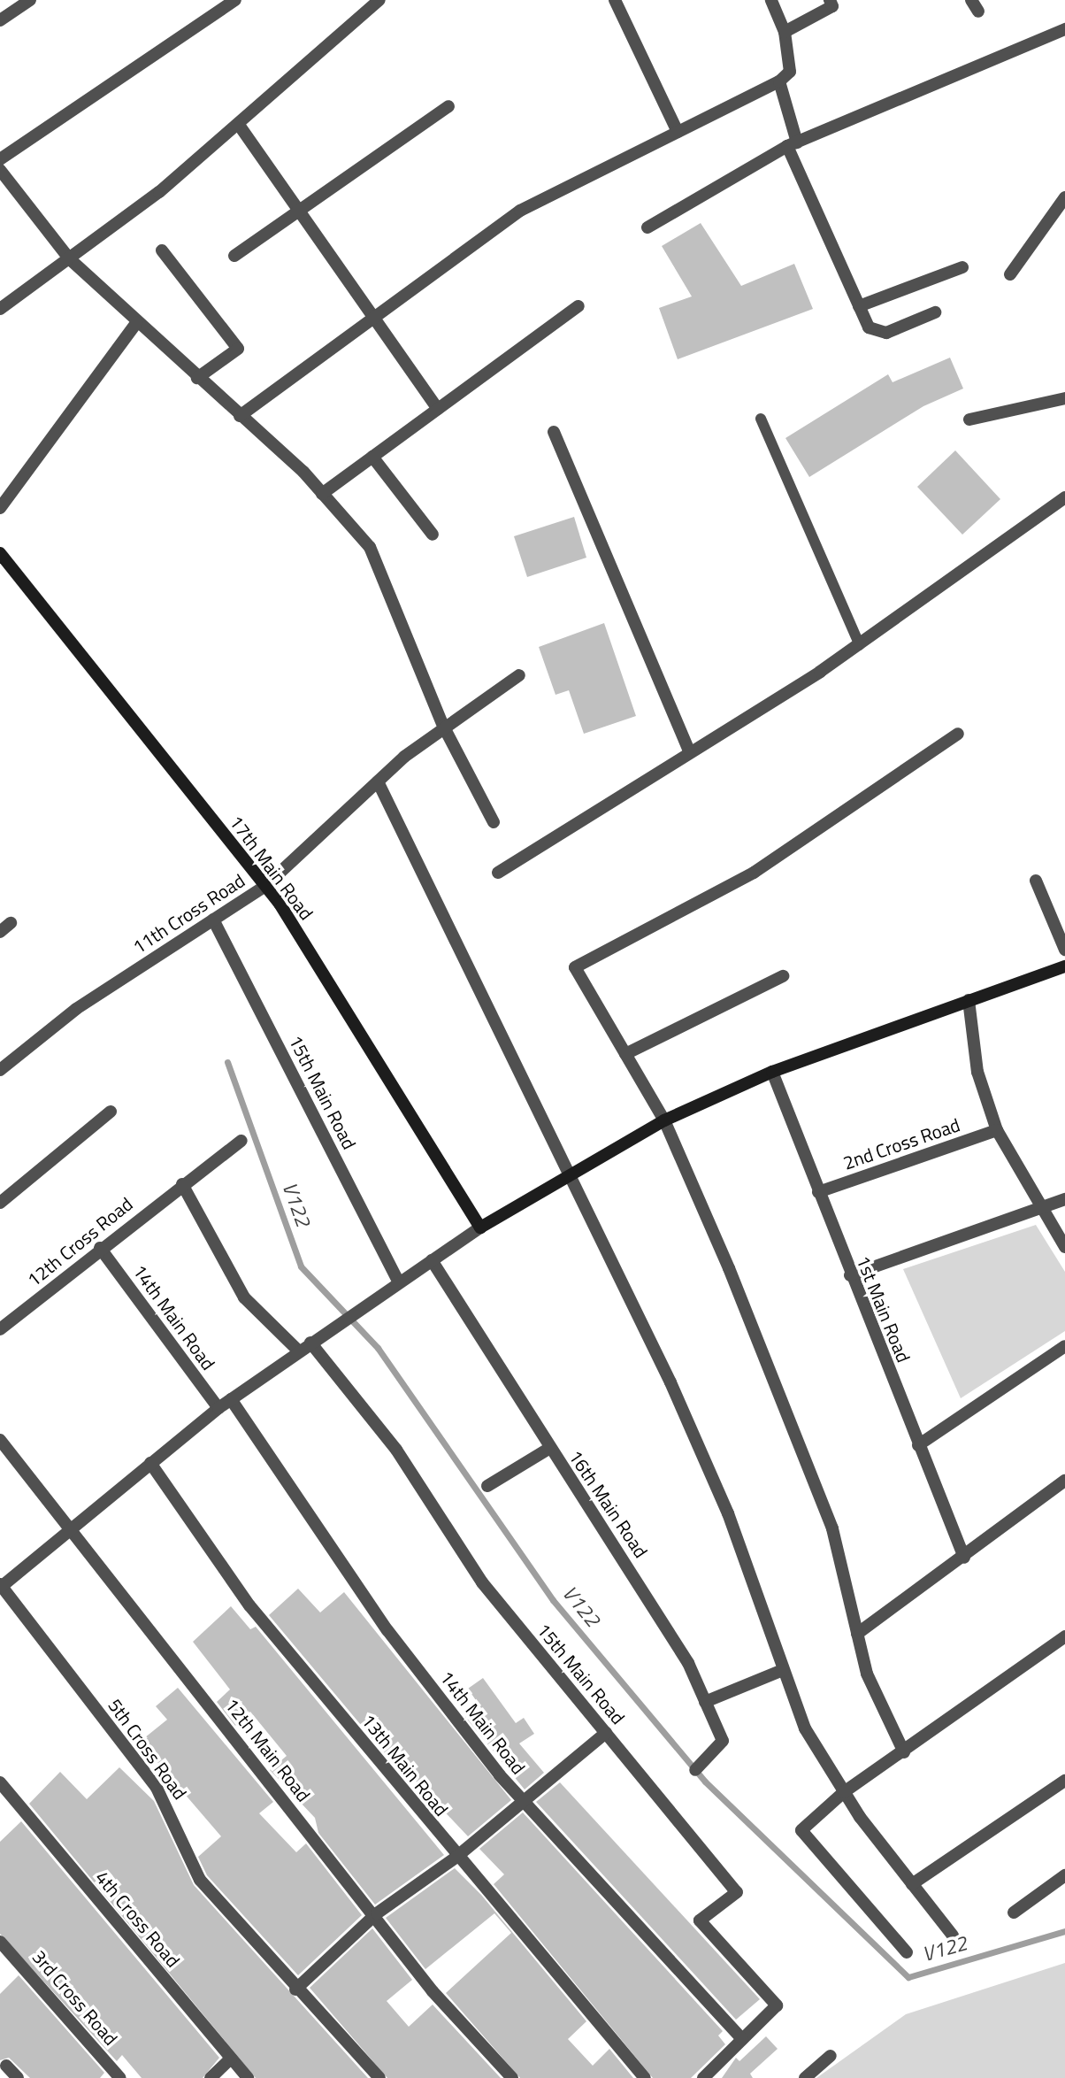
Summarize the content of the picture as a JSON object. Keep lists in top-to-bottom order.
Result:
{
  "streets": {
    "street": [
      "17th Main Road",
      "11th Cross Road",
      "15th Main Road",
      "2nd Cross Road",
      "12th Cross Road",
      "1st Main Road",
      "14th Main Road",
      "16th Main Road",
      "5th Cross Road",
      "12th Main Road",
      "13th Main Road",
      "4th Cross Road",
      "3rd Cross Road"
    ]
  },
  "crossings": [
    ["17th Main Road", "11th Cross Road"],
    ["11th Cross Road", "15th Main Road"],
    ["15th Main Road", "14th Main Road"],
    ["2nd Cross Road", "1st Main Road"],
    ["12th Cross Road", "14th Main Road"]
  ],
  "water": ["V122"]
}
